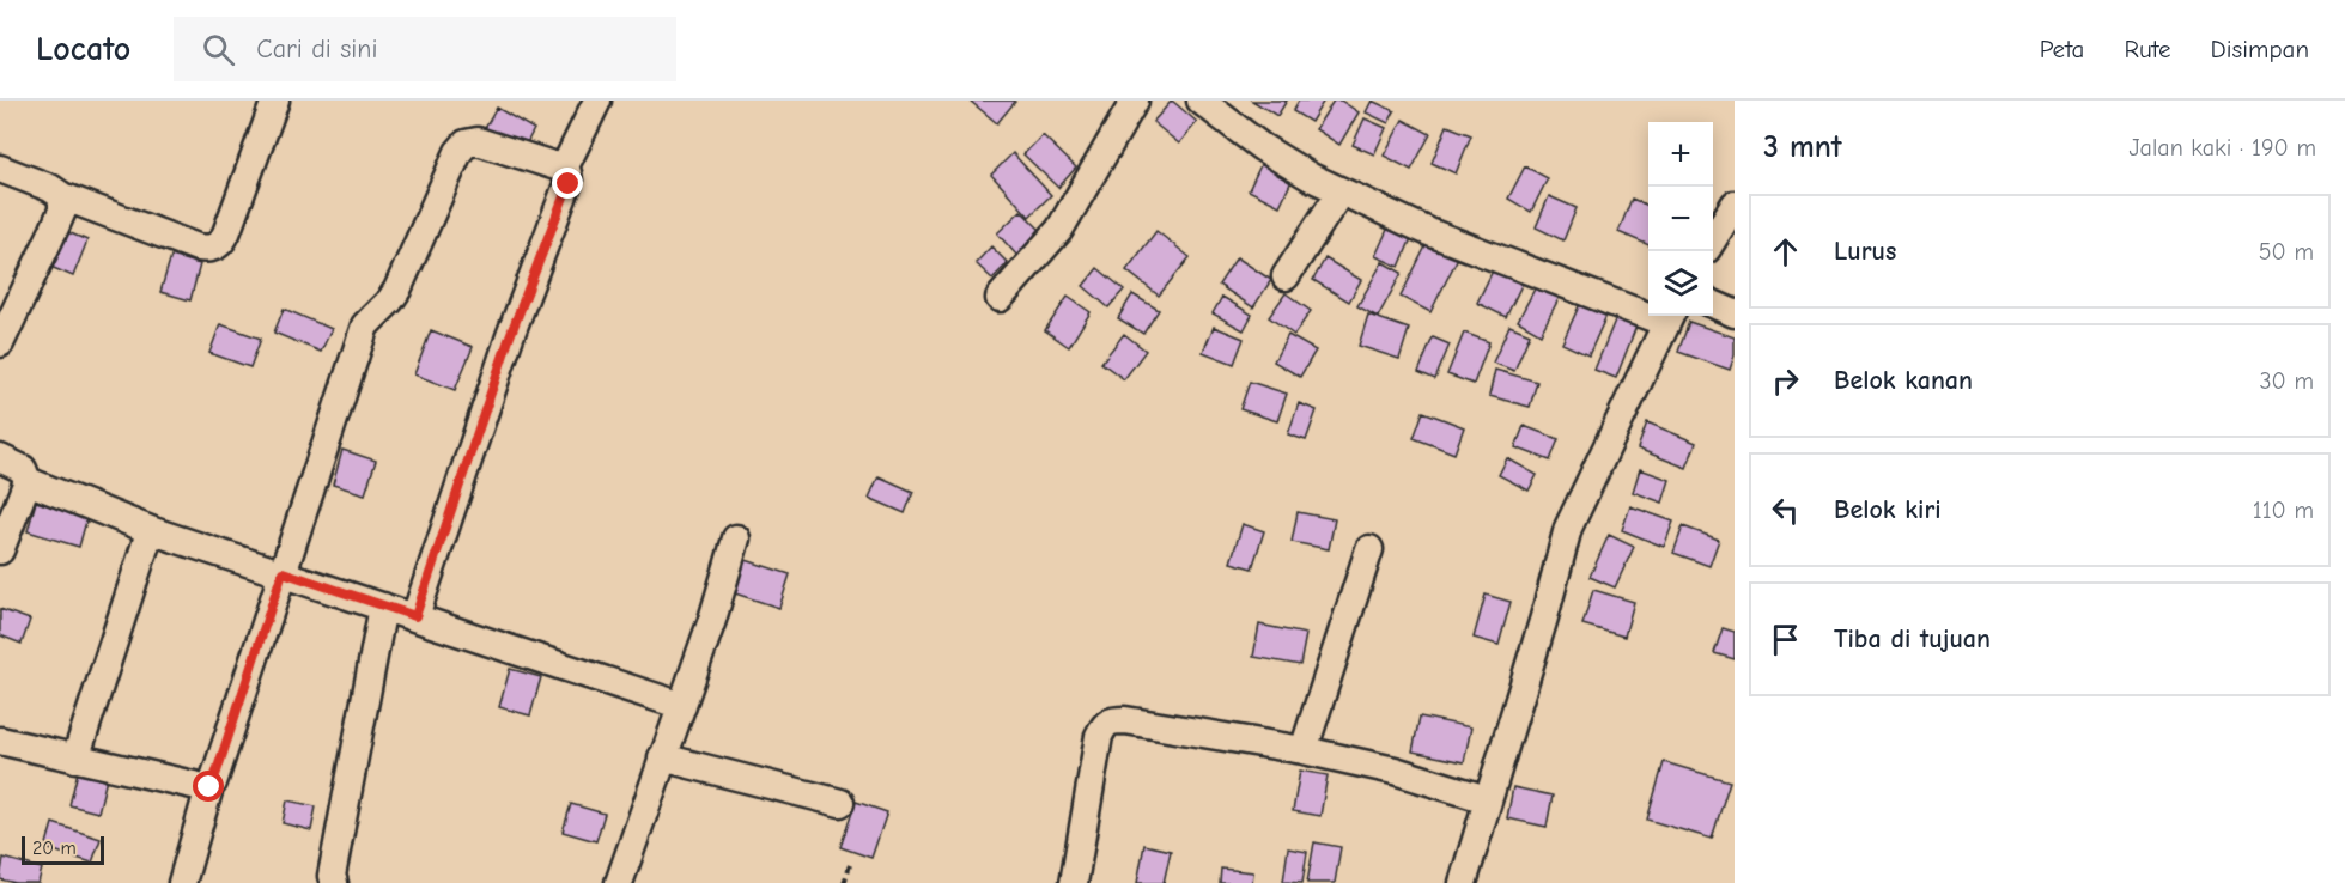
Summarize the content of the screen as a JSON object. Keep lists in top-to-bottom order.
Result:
{
  "scale_bar": "20 m",
  "page": {
    "header": "Locato",
    "search": "Cari di sini",
    "nav": ["Peta", "Rute", "Disimpan"],
    "heading": ["3 mnt", "Jalan kaki · 190 m"],
    "map_buttons": ["+", "−"],
    "list": [
      ["Lurus", "50 m"],
      ["Belok kanan", "30 m"],
      ["Belok kiri", "110 m"],
      "Tiba di tujuan"
    ],
    "scale": "20 m"
  }
}
